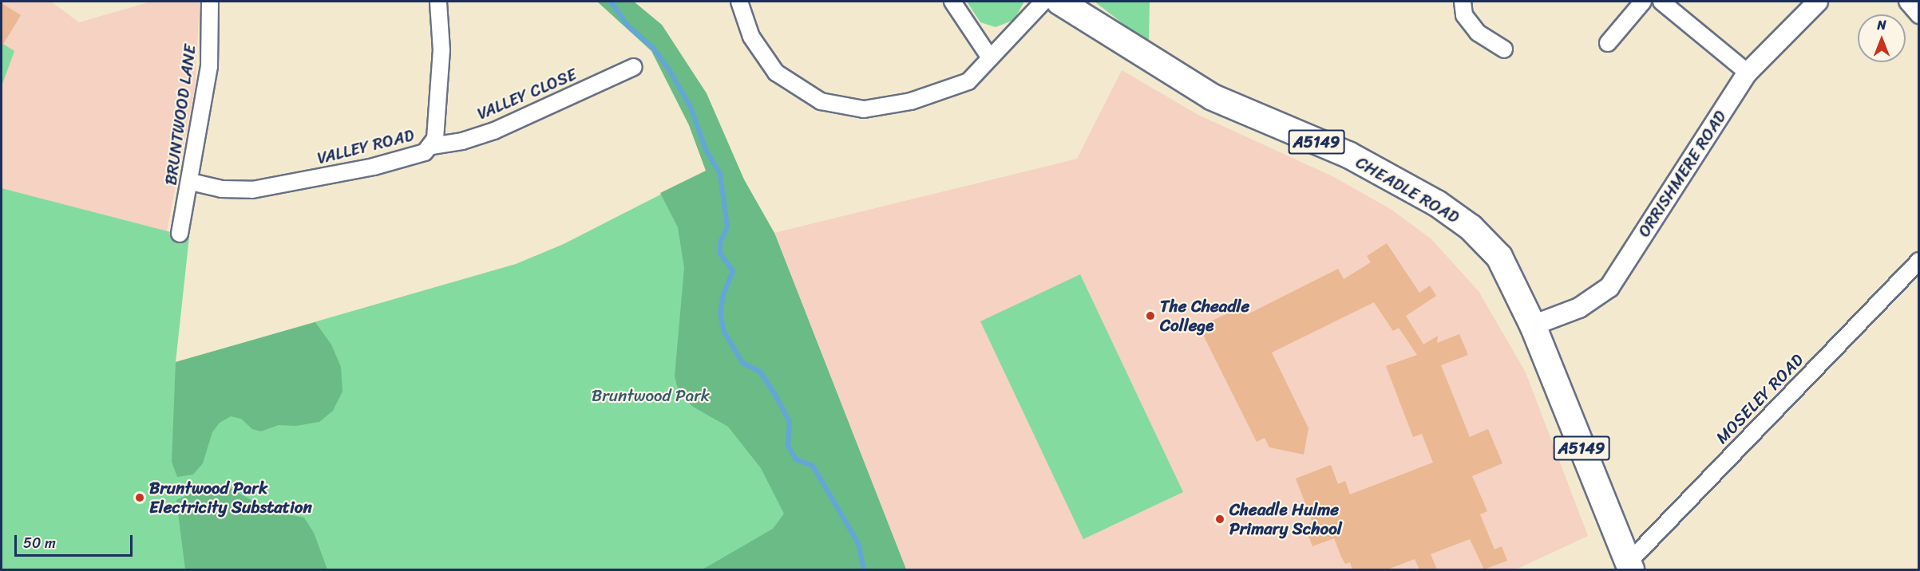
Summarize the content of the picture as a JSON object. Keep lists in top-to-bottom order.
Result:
{
  "streets": {
    "main road": ["A5149", "CHEADLE ROAD"],
    "street": [
      "VALLEY CLOSE",
      "BRUNTWOOD LANE",
      "VALLEY ROAD",
      "ORRISHMERE ROAD",
      "MOSELEY ROAD"
    ]
  },
  "crossings": [
    ["VALLEY CLOSE", "VALLEY ROAD"],
    ["BRUNTWOOD LANE", "VALLEY ROAD"],
    ["ORRISHMERE ROAD", "CHEADLE ROAD"],
    ["CHEADLE ROAD", "MOSELEY ROAD"]
  ],
  "parks": ["Bruntwood Park"],
  "places": ["The Cheadle College", "Bruntwood Park Electricity Substation", "Cheadle Hulme Primary School"],
  "scale_bar": "50 m",
  "north": "top"
}
